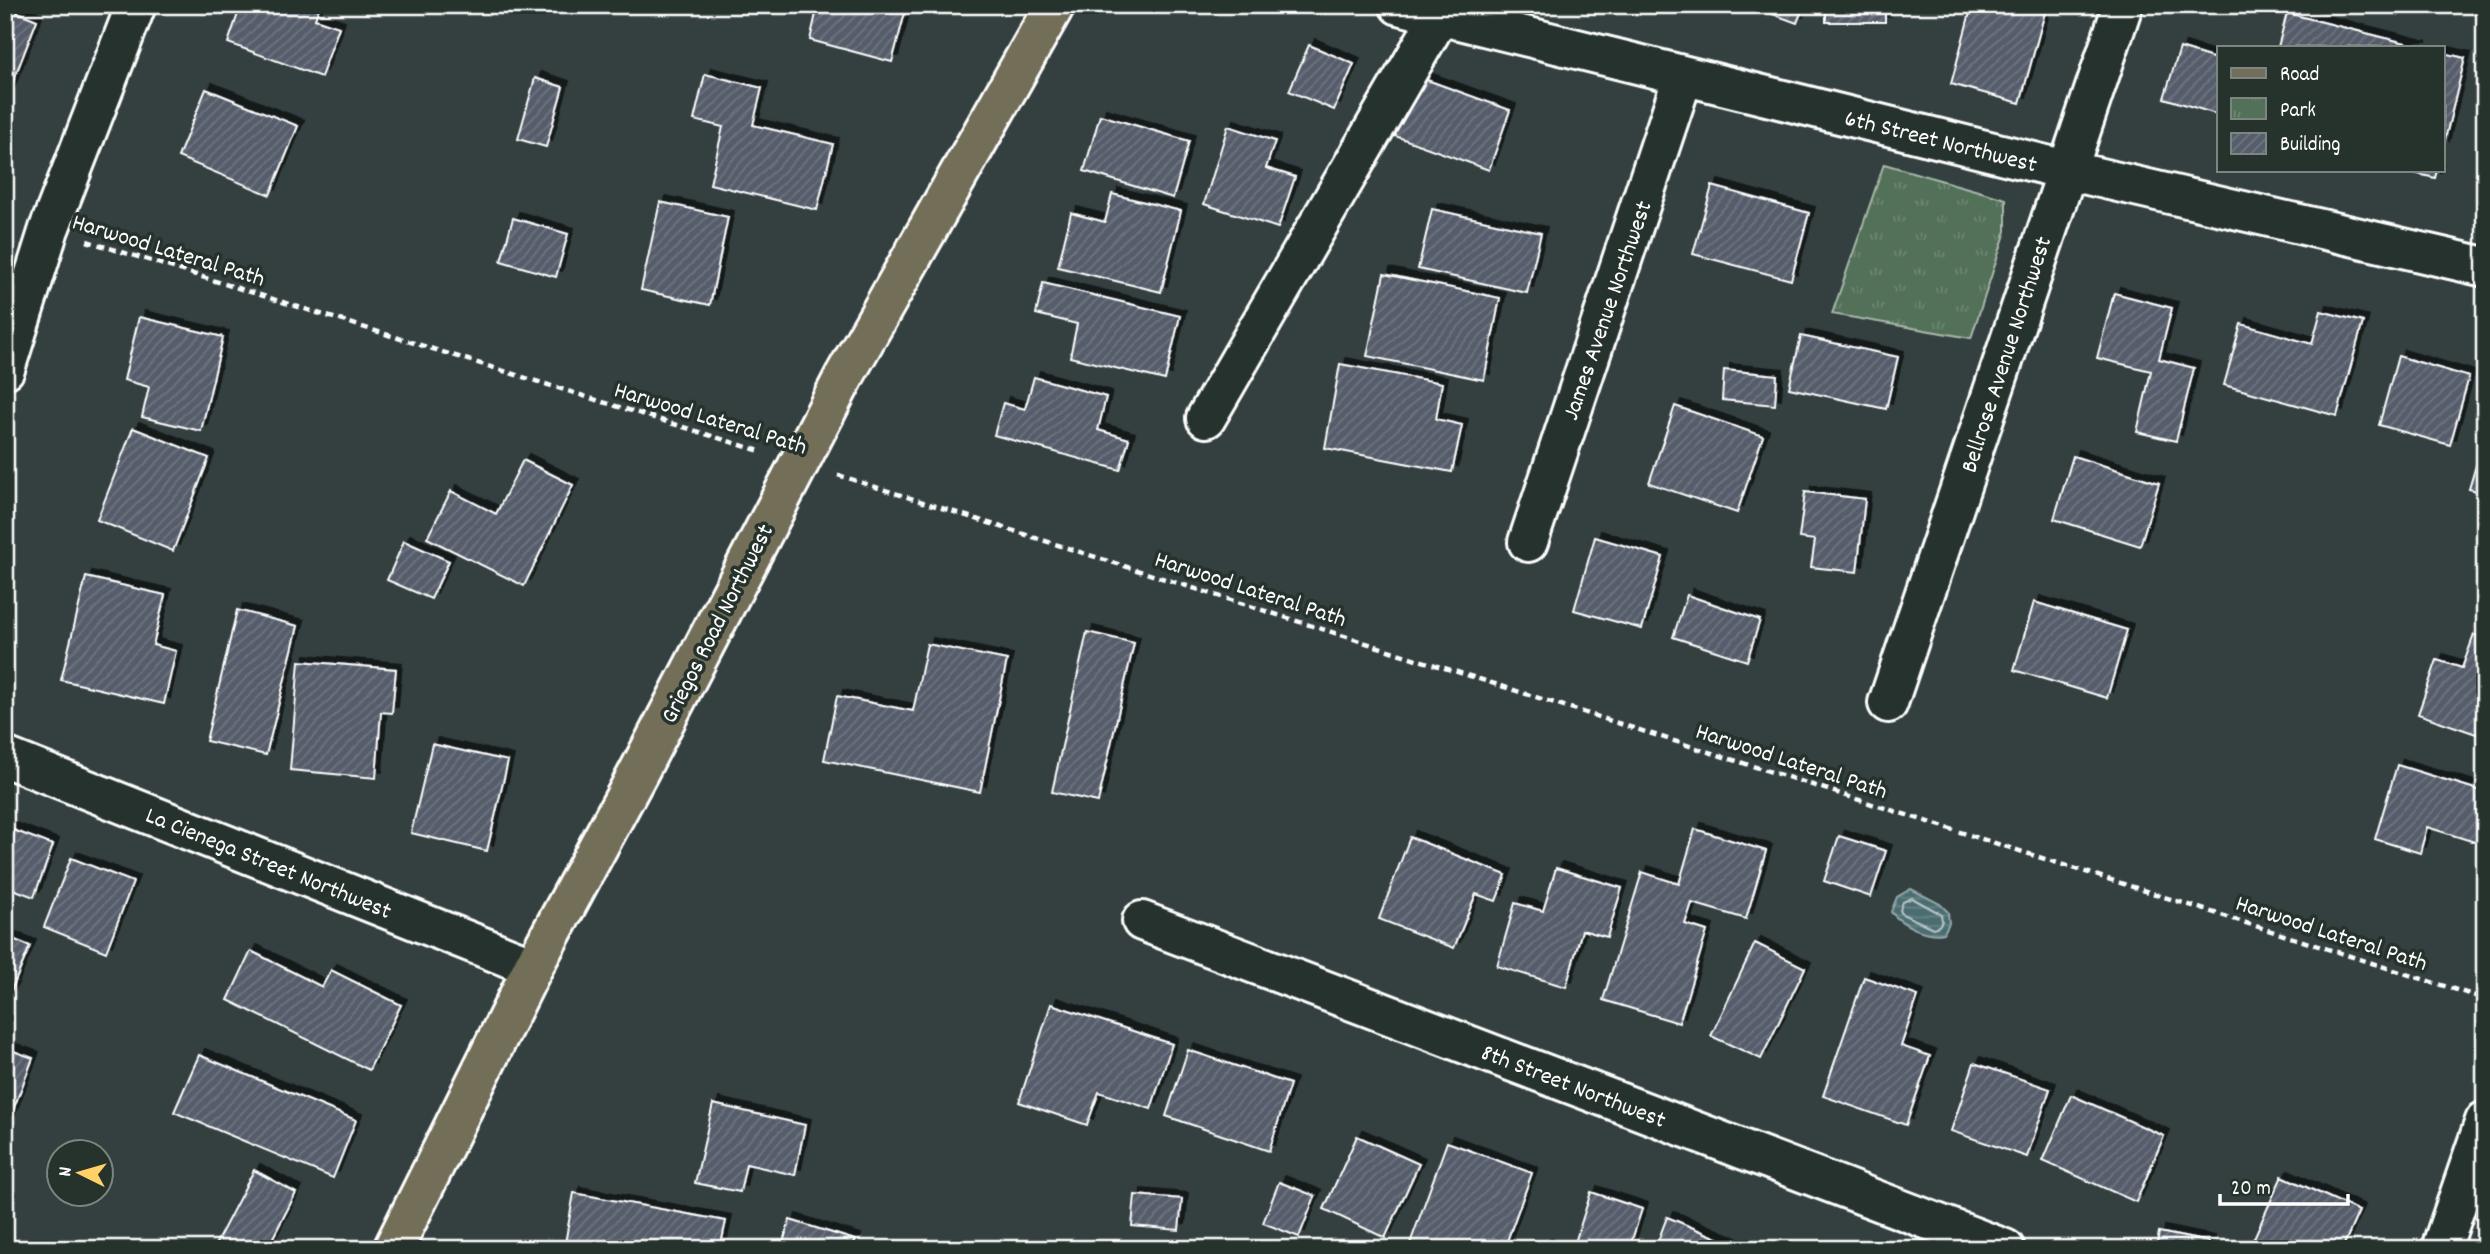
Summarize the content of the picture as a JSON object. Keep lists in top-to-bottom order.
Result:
{
  "streets": {
    "main road": ["Griegos Road Northwest"],
    "street": [
      "6th Street Northwest",
      "James Avenue Northwest",
      "Bellrose Avenue Northwest",
      "La Cienega Street Northwest",
      "8th Street Northwest"
    ],
    "path": ["Harwood Lateral Path"]
  },
  "crossings": [
    ["6th Street Northwest", "James Avenue Northwest"],
    ["6th Street Northwest", "Bellrose Avenue Northwest"],
    ["Harwood Lateral Path", "Griegos Road Northwest"],
    ["Griegos Road Northwest", "La Cienega Street Northwest"]
  ],
  "legend": ["Road", "Park", "Building"],
  "scale_bar": "20 m",
  "north": "left"
}
